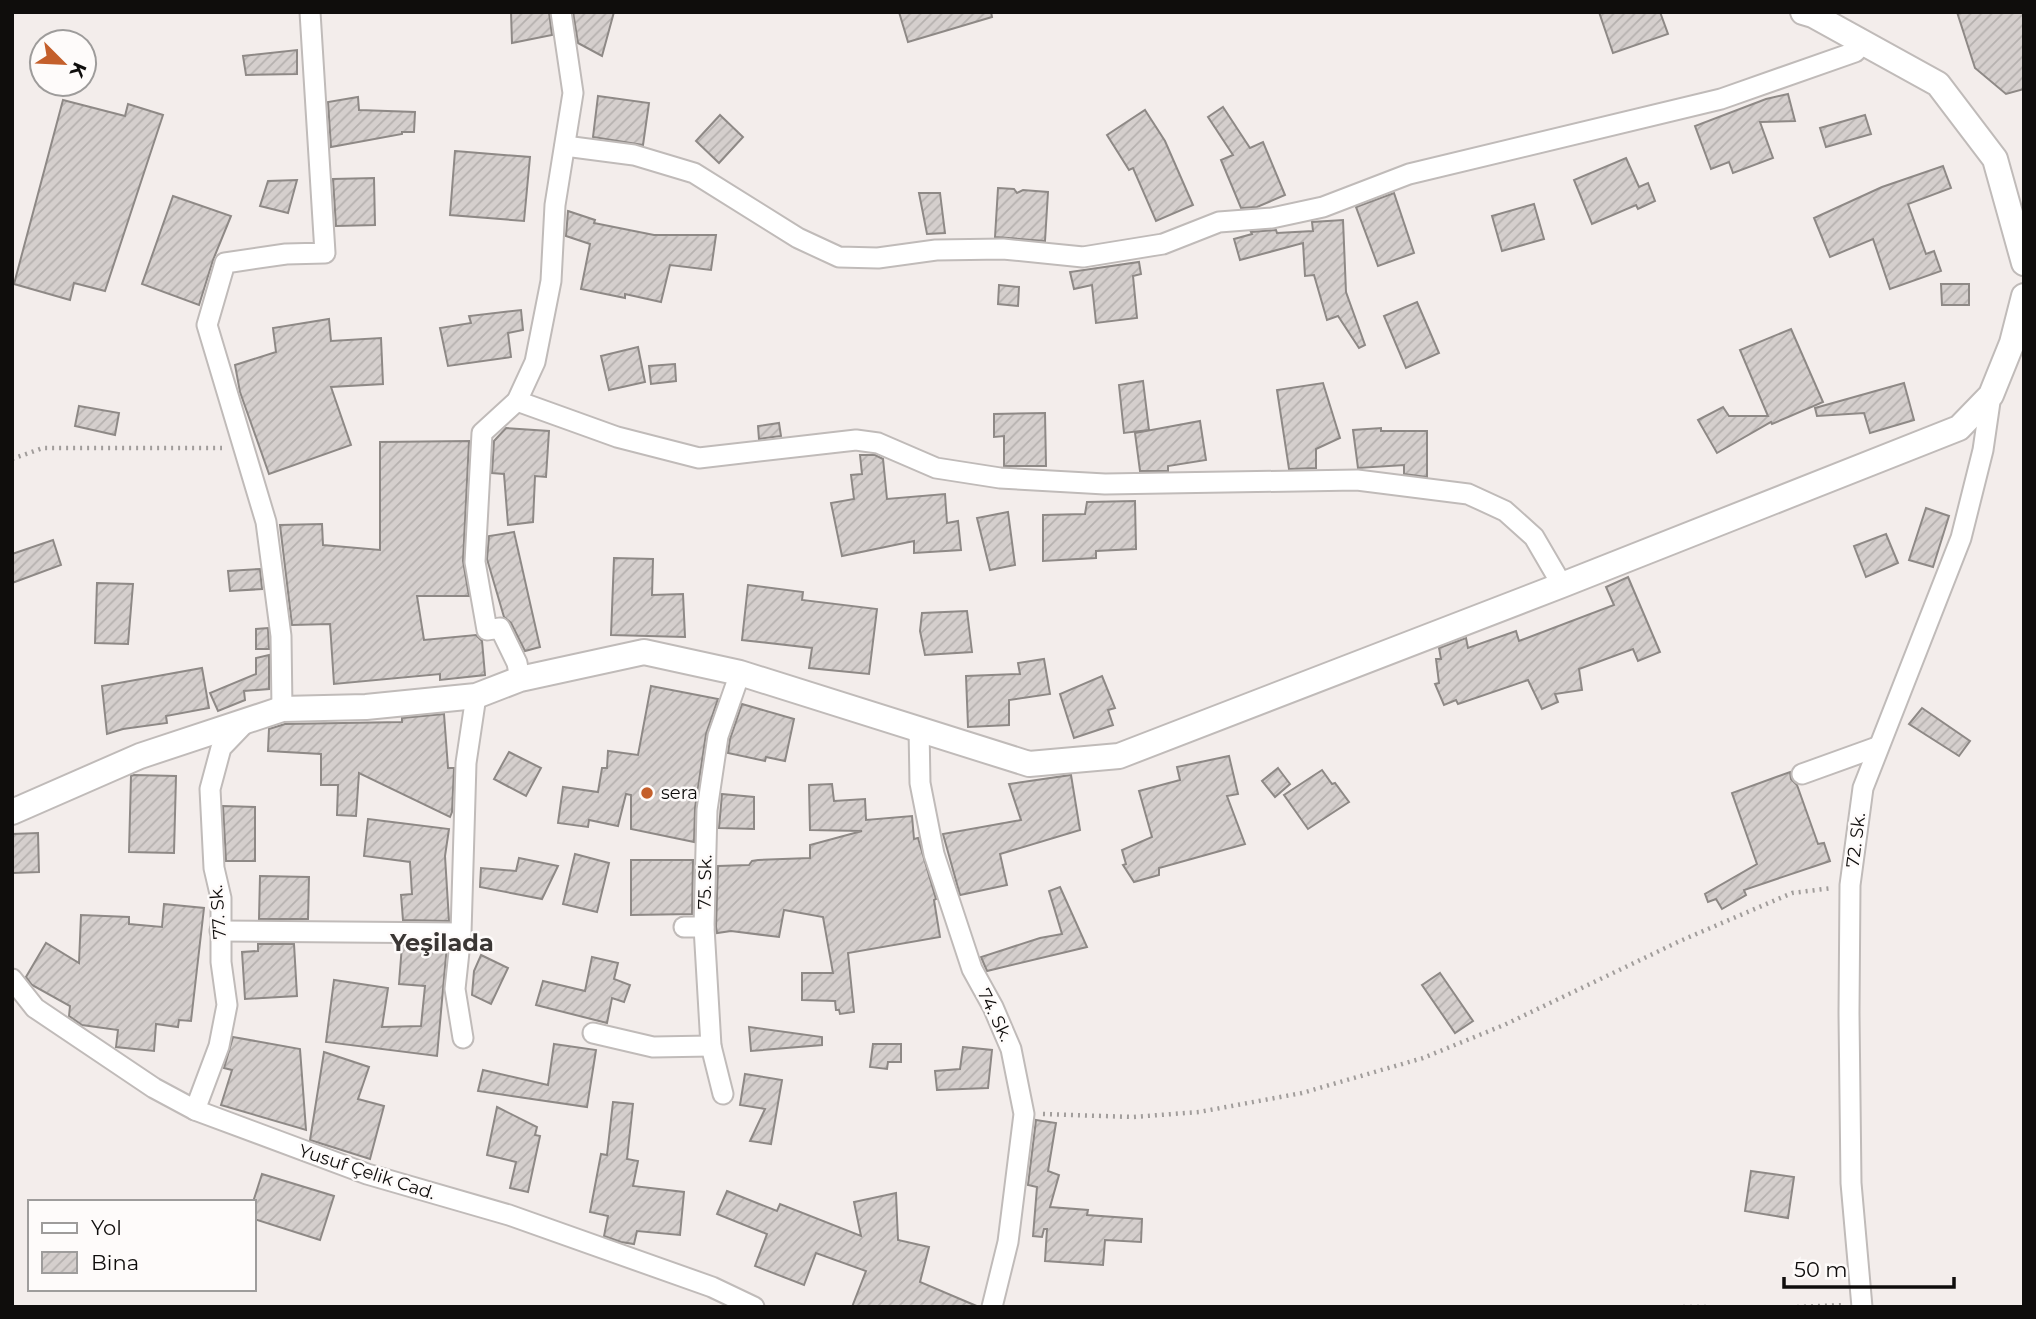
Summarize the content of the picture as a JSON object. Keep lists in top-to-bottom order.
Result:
{
  "streets": {
    "street": [
      "72. Sk.",
      "75. Sk.",
      "77. Sk.",
      "74. Sk.",
      "Yusuf Çelik Cad."
    ]
  },
  "crossings": [
    ["77. Sk.", "Yusuf Çelik Cad."]
  ],
  "districts": ["Yeşilada"],
  "places": ["sera"],
  "legend": ["Yol", "Bina"],
  "scale_bar": "50 m",
  "north": "bottom right"
}
